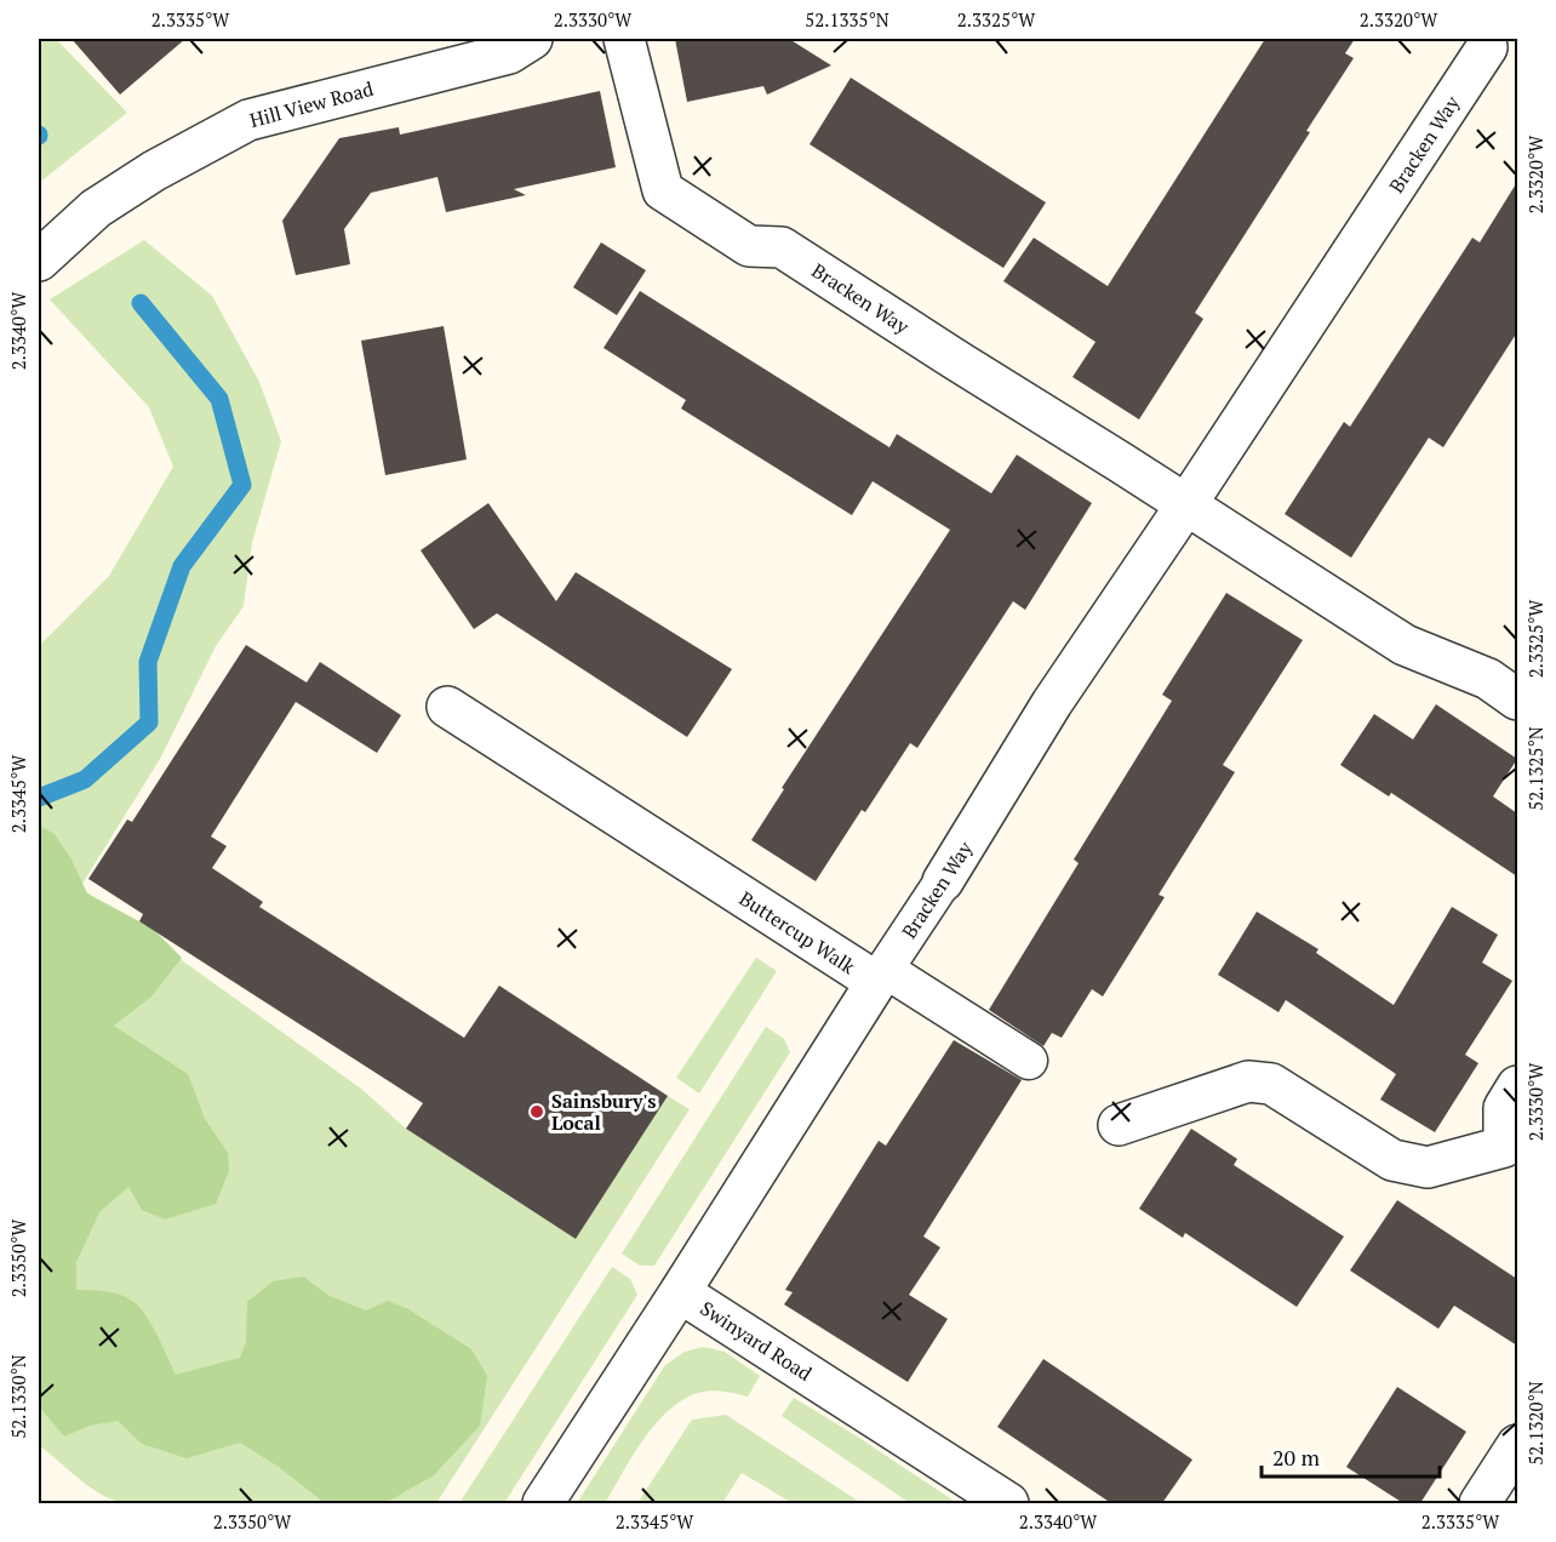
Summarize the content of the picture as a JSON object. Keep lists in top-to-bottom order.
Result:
{
  "streets": {
    "street": [
      "Hill View Road",
      "Bracken Way",
      "Buttercup Walk",
      "Swinyard Road"
    ]
  },
  "crossings": [
    ["Bracken Way", "Buttercup Walk"],
    ["Buttercup Walk", "Swinyard Road"]
  ],
  "places": ["Sainsbury's Local"],
  "scale_bar": "20 m",
  "coordinates": [
    "2.3335°W",
    "2.3330°W",
    "52.1335°N",
    "2.3325°W",
    "2.3320°W",
    "2.3340°W",
    "52.1325°N",
    "2.3345°W",
    "2.3350°W",
    "52.1330°N",
    "52.1320°N"
  ]
}
